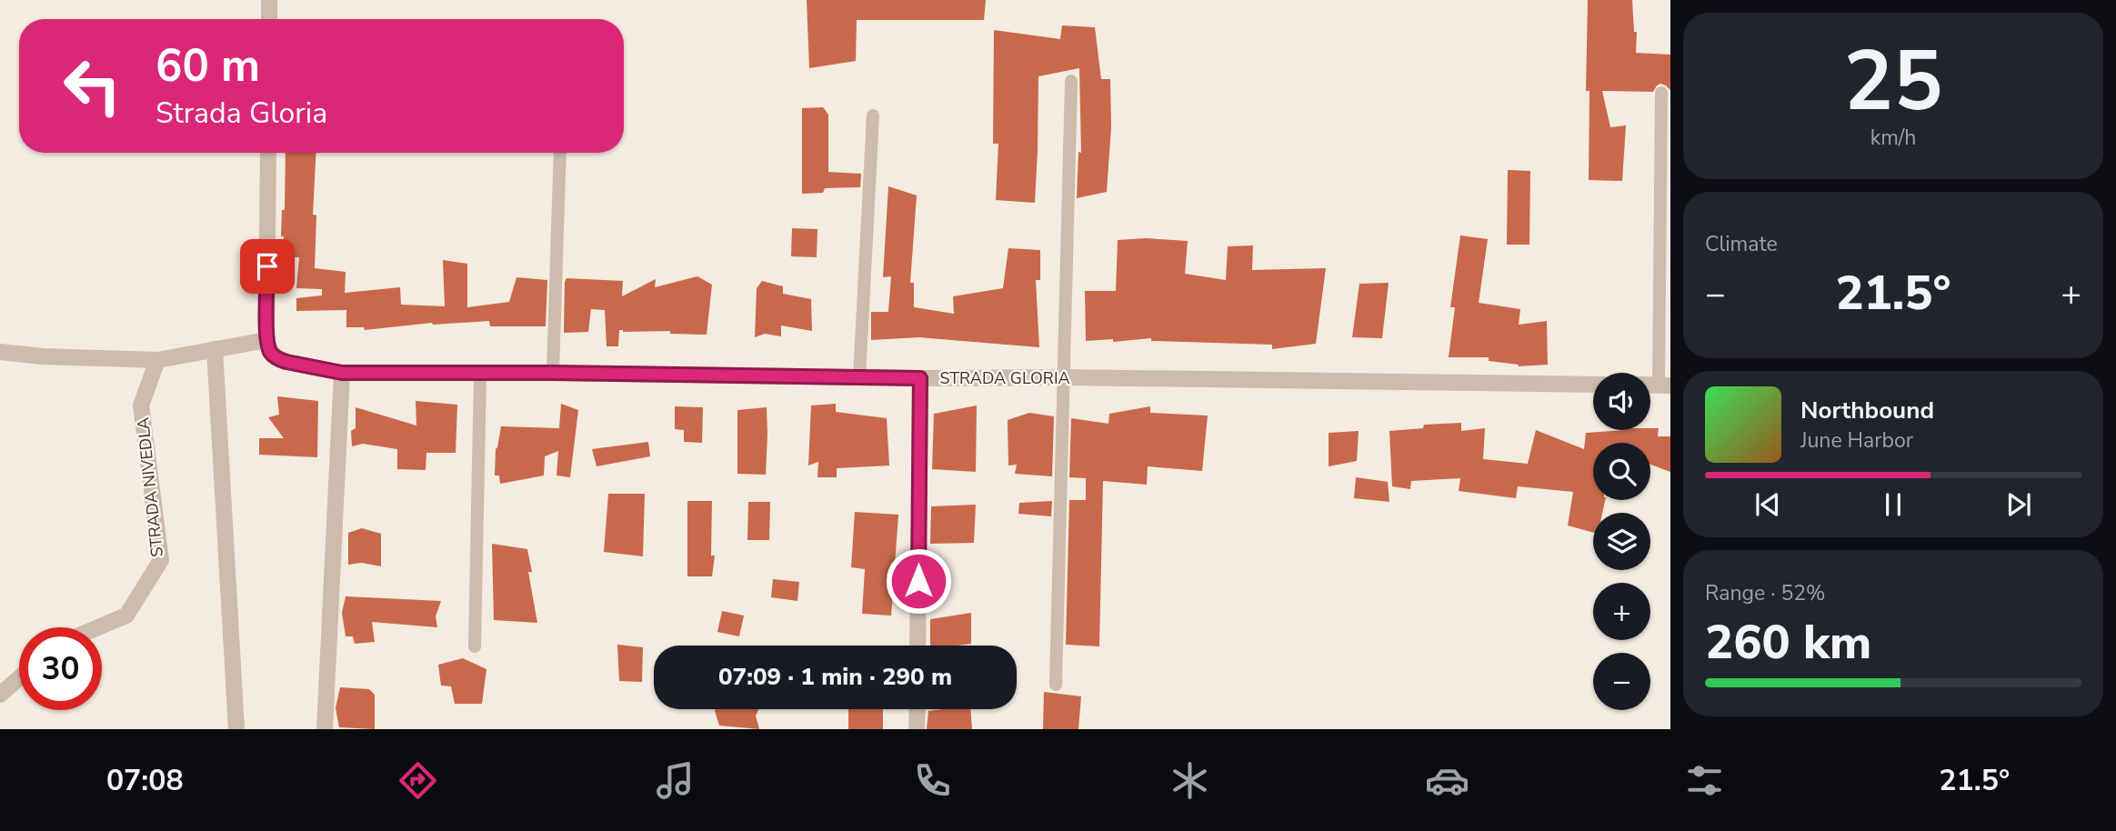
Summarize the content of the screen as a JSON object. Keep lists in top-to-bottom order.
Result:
{
  "streets": {
    "street": ["STRADA GLORIA", "STRADA NIVEDLA"]
  },
  "page": {
    "tile": [
      ["25", "km/h"],
      "Climate",
      ["Range · 52%", "260 km"]
    ],
    "turn": ["60 m", "Strada Gloria"],
    "heat": ["−", "21.5°", "+"],
    "map_buttons": ["+", "−"],
    "song": ["Northbound", "June Harbor"],
    "limit": "30",
    "trip": "07:09 · 1 min · 290 m",
    "tabs": ["07:08", "21.5°"]
  }
}
